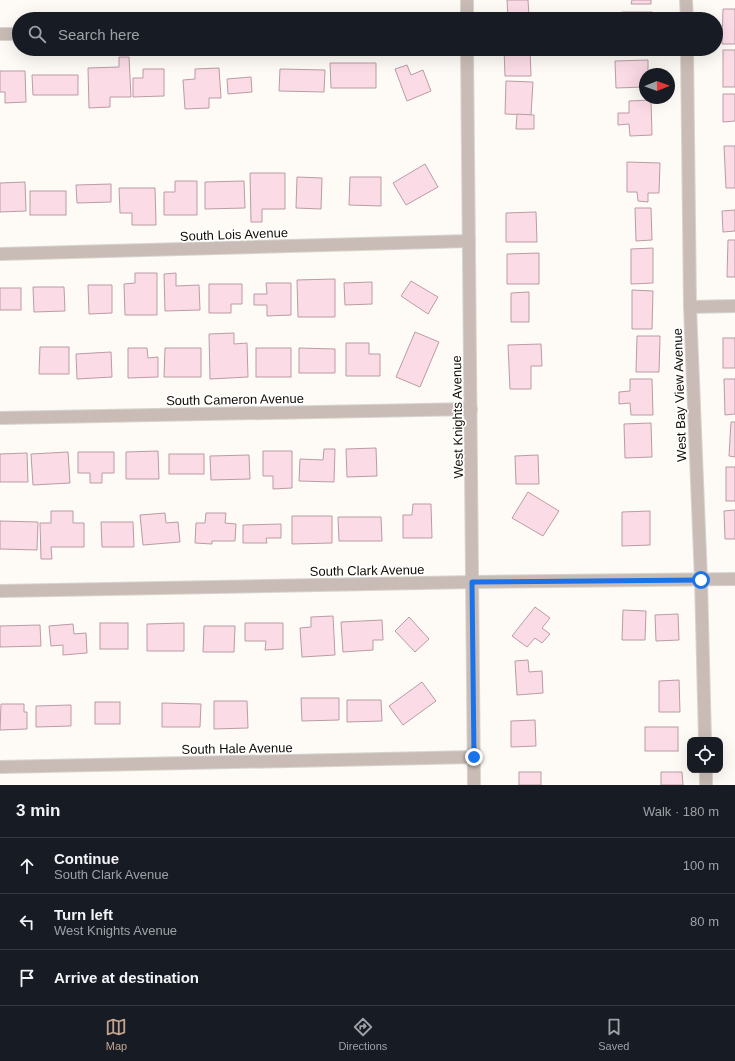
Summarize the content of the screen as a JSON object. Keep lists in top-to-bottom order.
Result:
{
  "streets": {
    "street": [
      "South Lois Avenue",
      "West Bay View Avenue",
      "South Cameron Avenue",
      "West Knights Avenue",
      "South Clark Avenue",
      "South Hale Avenue"
    ]
  },
  "crossings": [
    ["South Lois Avenue", "West Knights Avenue"],
    ["West Bay View Avenue", "South Clark Avenue"],
    ["South Cameron Avenue", "West Knights Avenue"],
    ["West Knights Avenue", "South Clark Avenue"],
    ["West Knights Avenue", "South Hale Avenue"]
  ],
  "north": "right",
  "page": {
    "search": "Search here",
    "heading": ["3 min", "Walk · 180 m"],
    "list": [
      ["Continue", "South Clark Avenue", "100 m"],
      ["Turn left", "West Knights Avenue", "80 m"],
      "Arrive at destination"
    ],
    "nav": ["Map", "Directions", "Saved"]
  }
}
